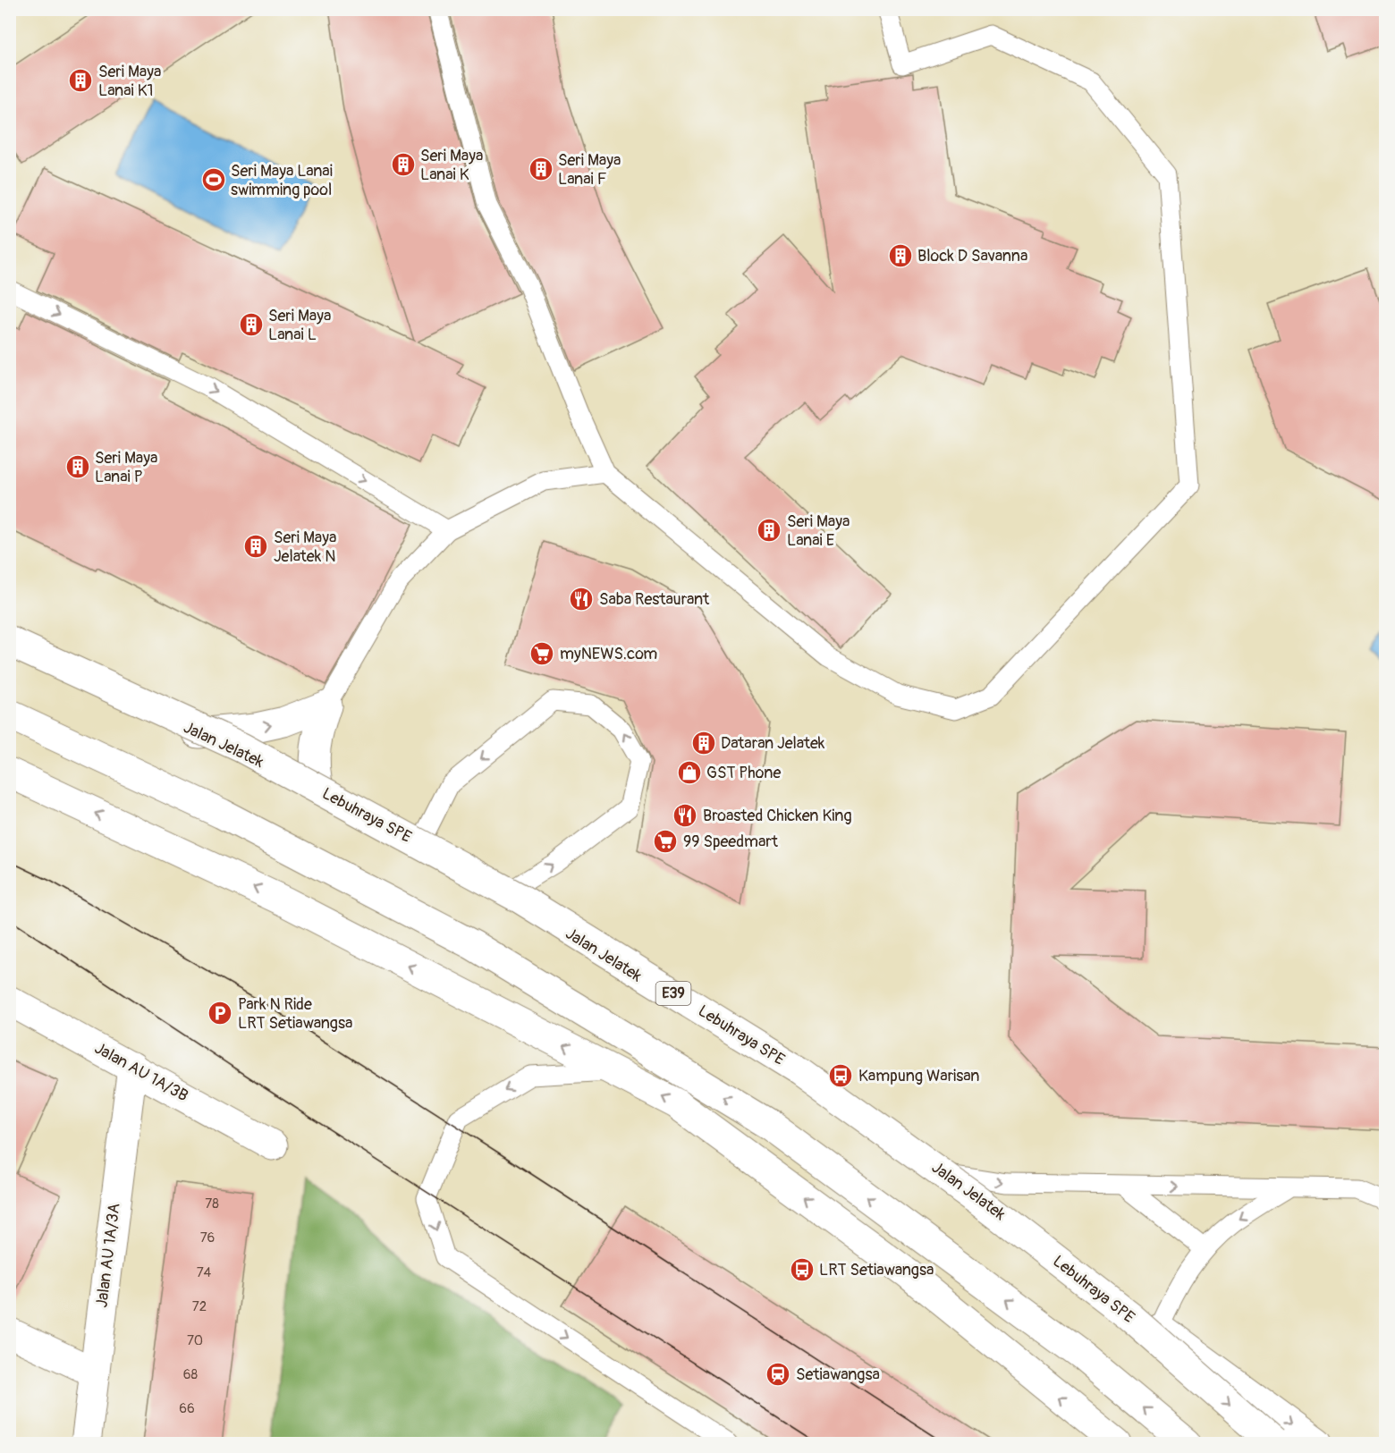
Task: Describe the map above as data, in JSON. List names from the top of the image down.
{
  "streets": {
    "main road": [
      "Jalan Jelatek",
      "Lebuhraya SPE",
      "E39",
      "Jalan AU 1A/3B",
      "Jalan AU 1A/3A"
    ]
  },
  "crossings": [
    ["Jalan Jelatek", "Lebuhraya SPE"],
    ["Jalan AU 1A/3B", "Jalan AU 1A/3A"]
  ],
  "places": {
    "building": [
      "Seri Maya Lanai K1",
      "Seri Maya Lanai K",
      "Seri Maya Lanai F",
      "Block D Savanna",
      "Seri Maya Lanai L",
      "Seri Maya Lanai P",
      "Seri Maya Lanai E",
      "Seri Maya Jelatek N",
      "Dataran Jelatek"
    ],
    "sports": ["Seri Maya Lanai swimming pool"],
    "restaurant": ["Saba Restaurant", "Broasted Chicken King"],
    "supermarket": ["myNEWS.com", "99 Speedmart"],
    "shop": ["GST Phone"],
    "parking": ["Park N Ride LRT Setiawangsa"],
    "bus stop": ["Kampung Warisan", "LRT Setiawangsa"],
    "station": ["Setiawangsa"]
  },
  "house_numbers": [
    "78",
    "76",
    "74",
    "72",
    "70",
    "68",
    "66"
  ]
}
